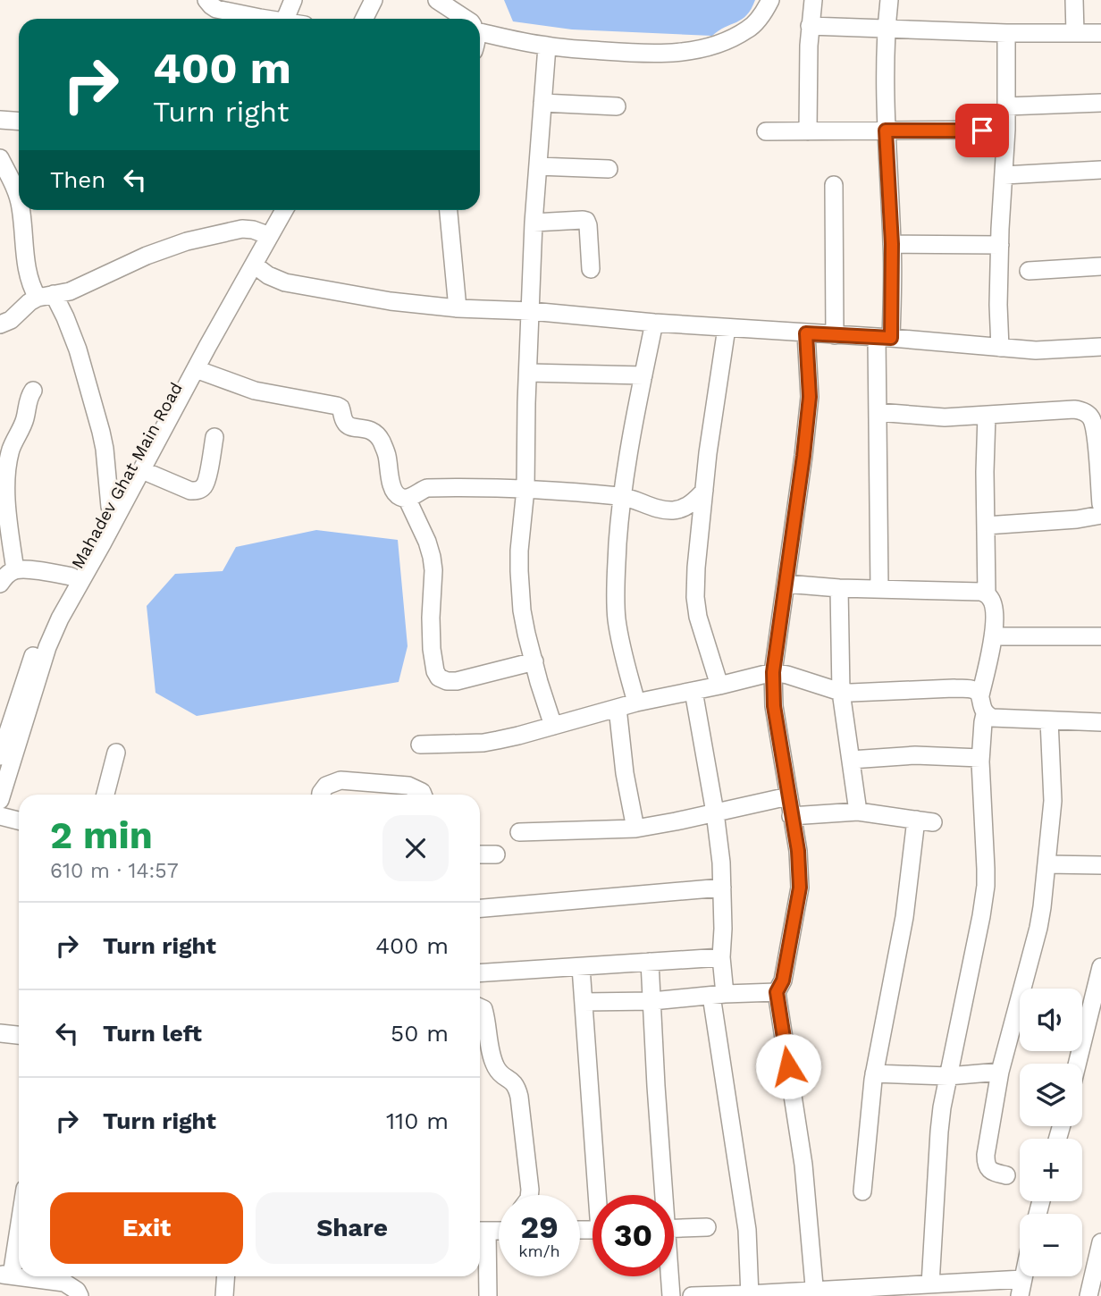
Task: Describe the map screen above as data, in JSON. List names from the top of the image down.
{
  "streets": {
    "street": ["Mahadev Ghat Main Road"]
  },
  "page": {
    "turn": ["400 m", "Turn right"],
    "then": "Then",
    "heading": ["2 min", "610 m · 14:57"],
    "list": [
      {
        "name": "Turn right",
        "value": "400 m"
      },
      {
        "name": "Turn left",
        "value": "50 m"
      },
      {
        "name": "Turn right",
        "value": "110 m"
      }
    ],
    "map_buttons": ["+", "−"],
    "buttons": ["Exit", "Share"],
    "speed": "29 km/h",
    "limit": "30"
  }
}
